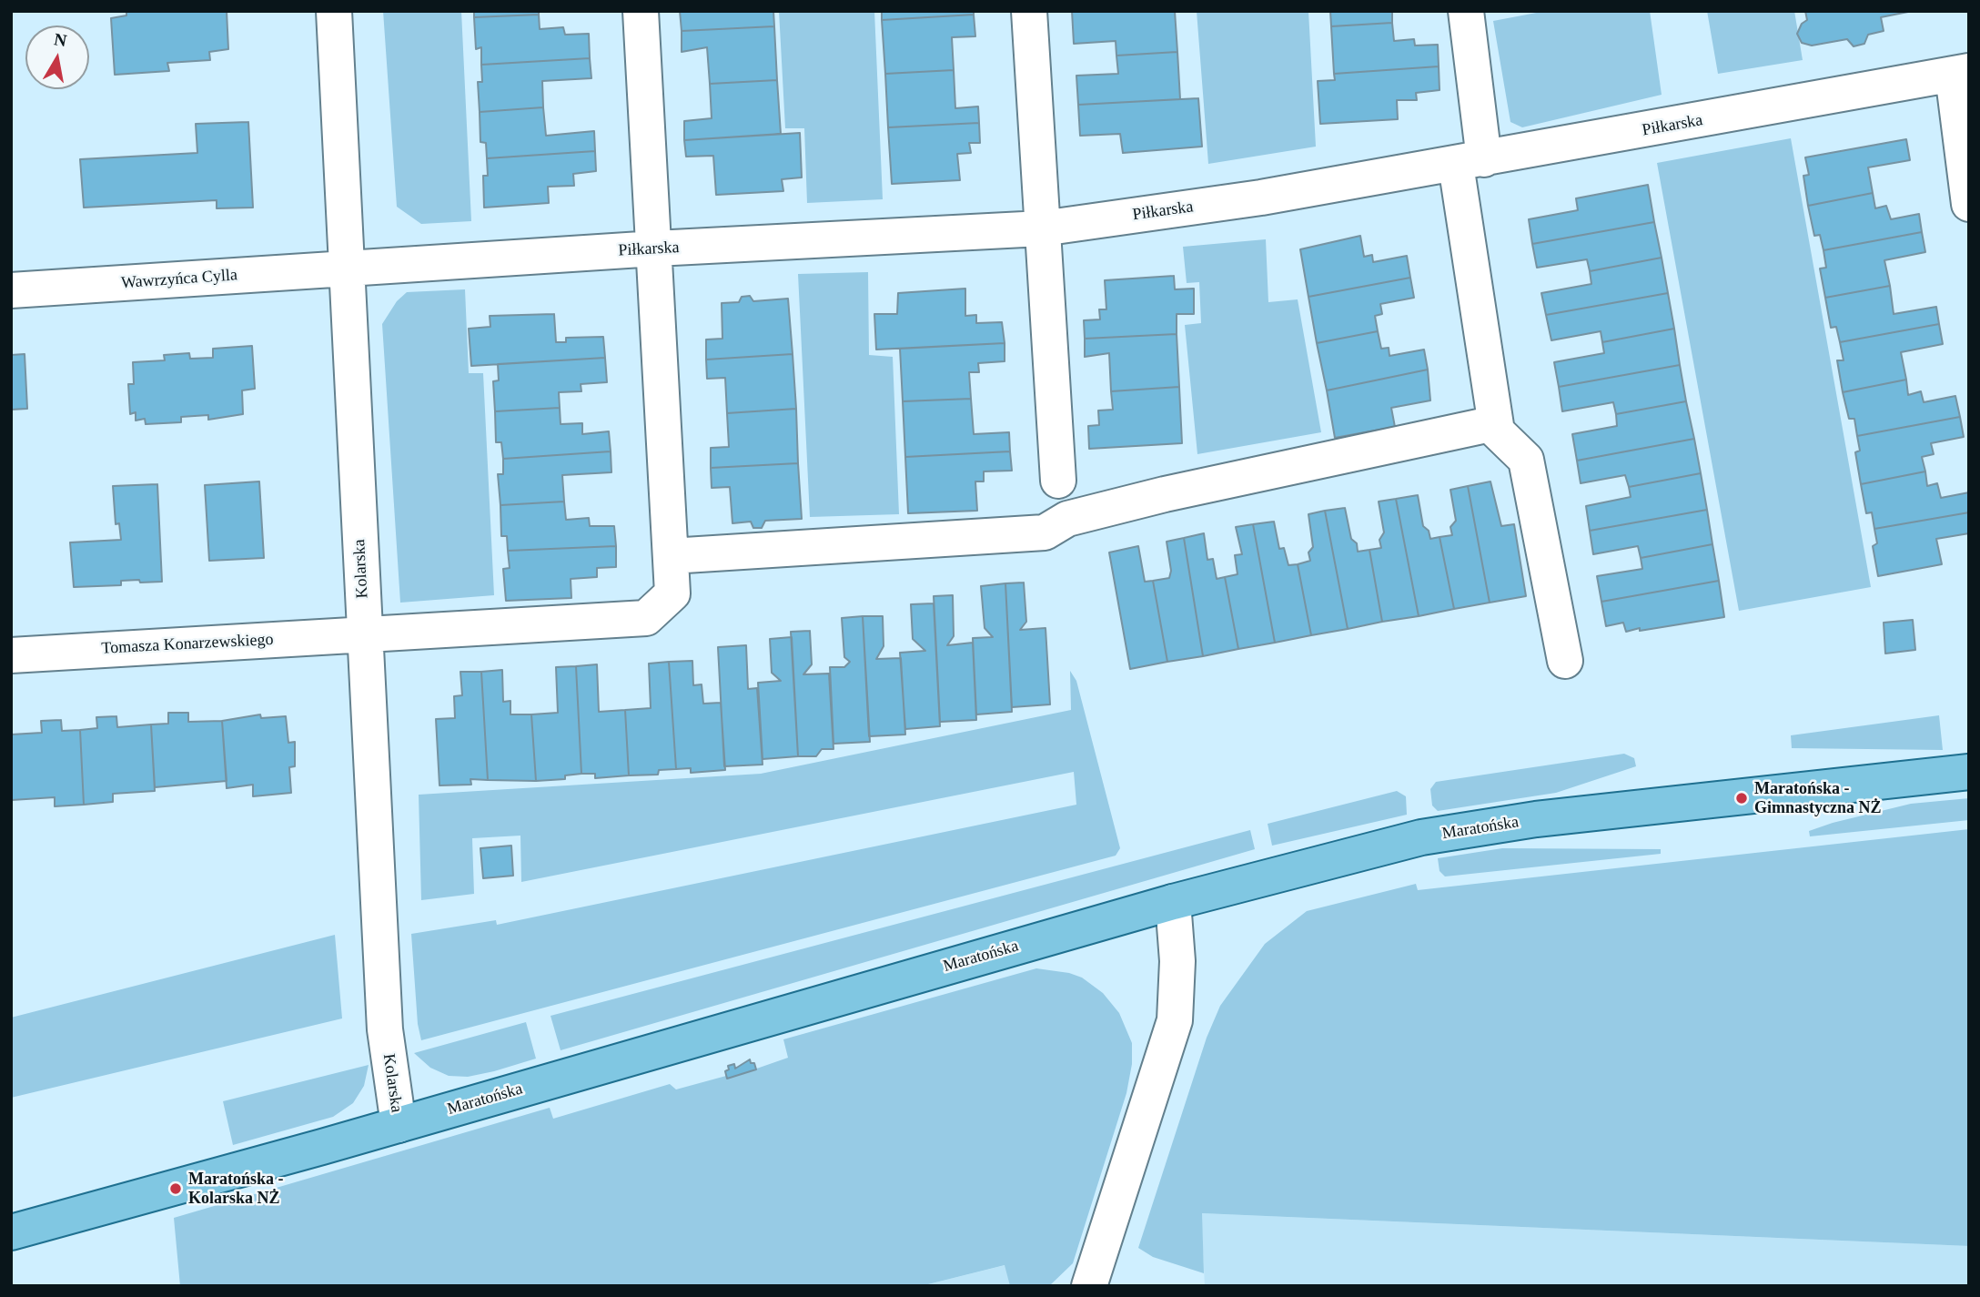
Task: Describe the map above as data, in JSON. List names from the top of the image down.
{
  "streets": {
    "main road": ["Maratońska"],
    "street": [
      "Piłkarska",
      "Wawrzyńca Cylla",
      "Kolarska",
      "Tomasza Konarzewskiego"
    ]
  },
  "crossings": [
    ["Piłkarska", "Wawrzyńca Cylla"],
    ["Piłkarska", "Kolarska"],
    ["Piłkarska", "Tomasza Konarzewskiego"],
    ["Wawrzyńca Cylla", "Kolarska"],
    ["Kolarska", "Tomasza Konarzewskiego"],
    ["Kolarska", "Maratońska"]
  ],
  "places": ["Maratońska - Gimnastyczna NŻ", "Maratońska - Kolarska NŻ"],
  "north": "top"
}
